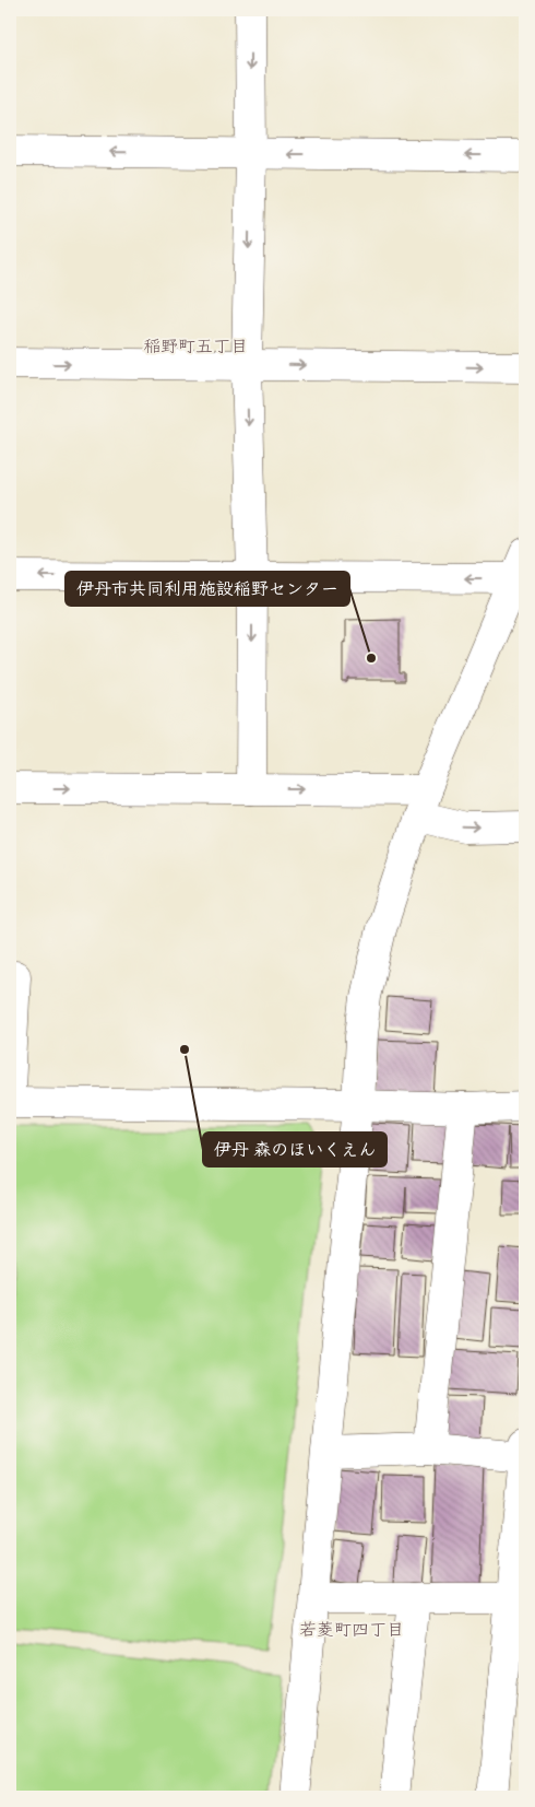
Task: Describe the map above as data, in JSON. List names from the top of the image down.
{
  "districts": ["稲野町五丁目", "若菱町四丁目"],
  "places": ["伊丹市共同利用施設稲野センター", "伊丹 森のほいくえん"]
}
